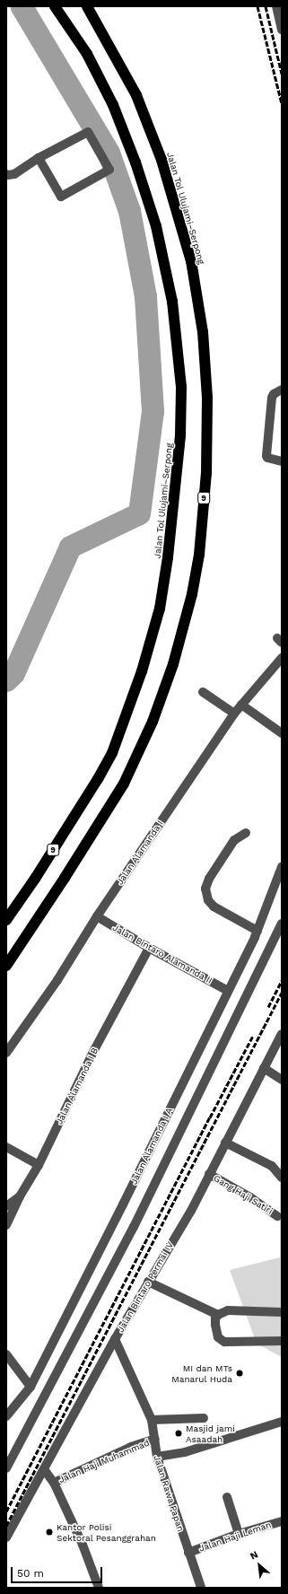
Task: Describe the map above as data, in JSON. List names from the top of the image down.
{
  "streets": {
    "highway": ["Jalan Tol Ulujami–Serpong", "9"],
    "street": [
      "Jalan Alamanda I",
      "Jalan Bintaro Alamanda II",
      "Jalan Alamanda I B",
      "Jalan Alamanda I A",
      "Gang Haji Satiri",
      "Jalan Bintaro Permai IV",
      "Jalan Haji Muhammad",
      "Jalan Rawa Papan",
      "Jalan Haji Leman"
    ]
  },
  "crossings": [
    ["Jalan Alamanda I", "Jalan Bintaro Alamanda II"],
    ["Jalan Bintaro Alamanda II", "Jalan Alamanda I B"],
    ["Jalan Bintaro Alamanda II", "Jalan Alamanda I A"],
    ["Gang Haji Satiri", "Jalan Bintaro Permai IV"],
    ["Jalan Bintaro Permai IV", "Jalan Rawa Papan"],
    ["Jalan Haji Muhammad", "Jalan Rawa Papan"],
    ["Jalan Rawa Papan", "Jalan Haji Leman"]
  ],
  "places": ["MI dan MTs Manarul Huda", "Masjid jami Asaadah", "Kantor Polisi Sektoral Pesanggrahan"],
  "scale_bar": "50 m",
  "north": "top left"
}
